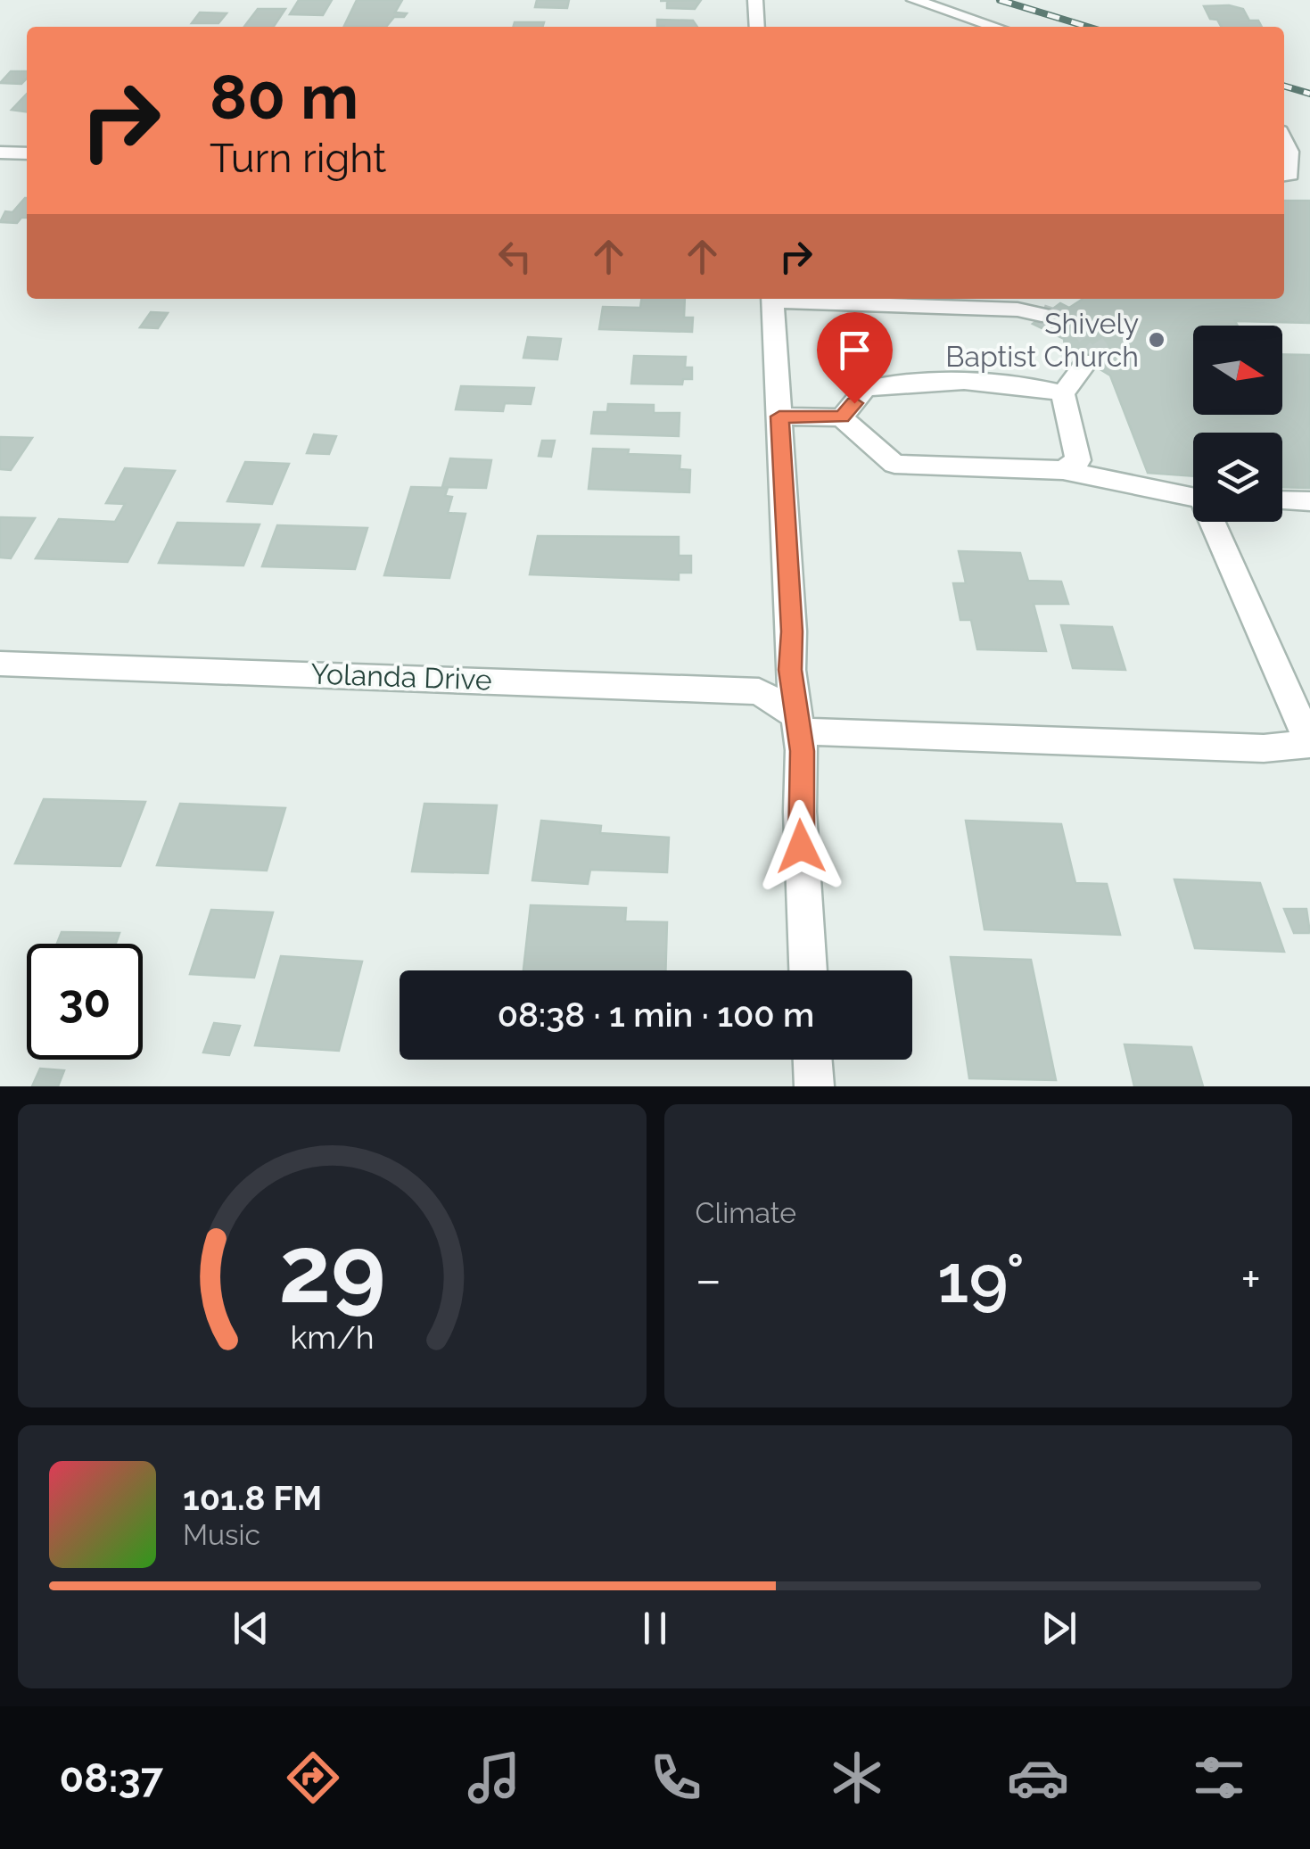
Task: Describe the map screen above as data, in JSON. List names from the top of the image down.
{
  "streets": {
    "street": ["Yolanda Drive"]
  },
  "places": ["Shively Baptist Church"],
  "north": "right",
  "page": {
    "turn": ["80 m", "Turn right"],
    "limit": "30",
    "trip": "08:38 · 1 min · 100 m",
    "tile": "Climate",
    "heat": ["−", "19°", "+"],
    "song": ["101.8 FM", "Music"],
    "tabs": "08:37",
    "gauge": ["29", "km/h"]
  }
}
